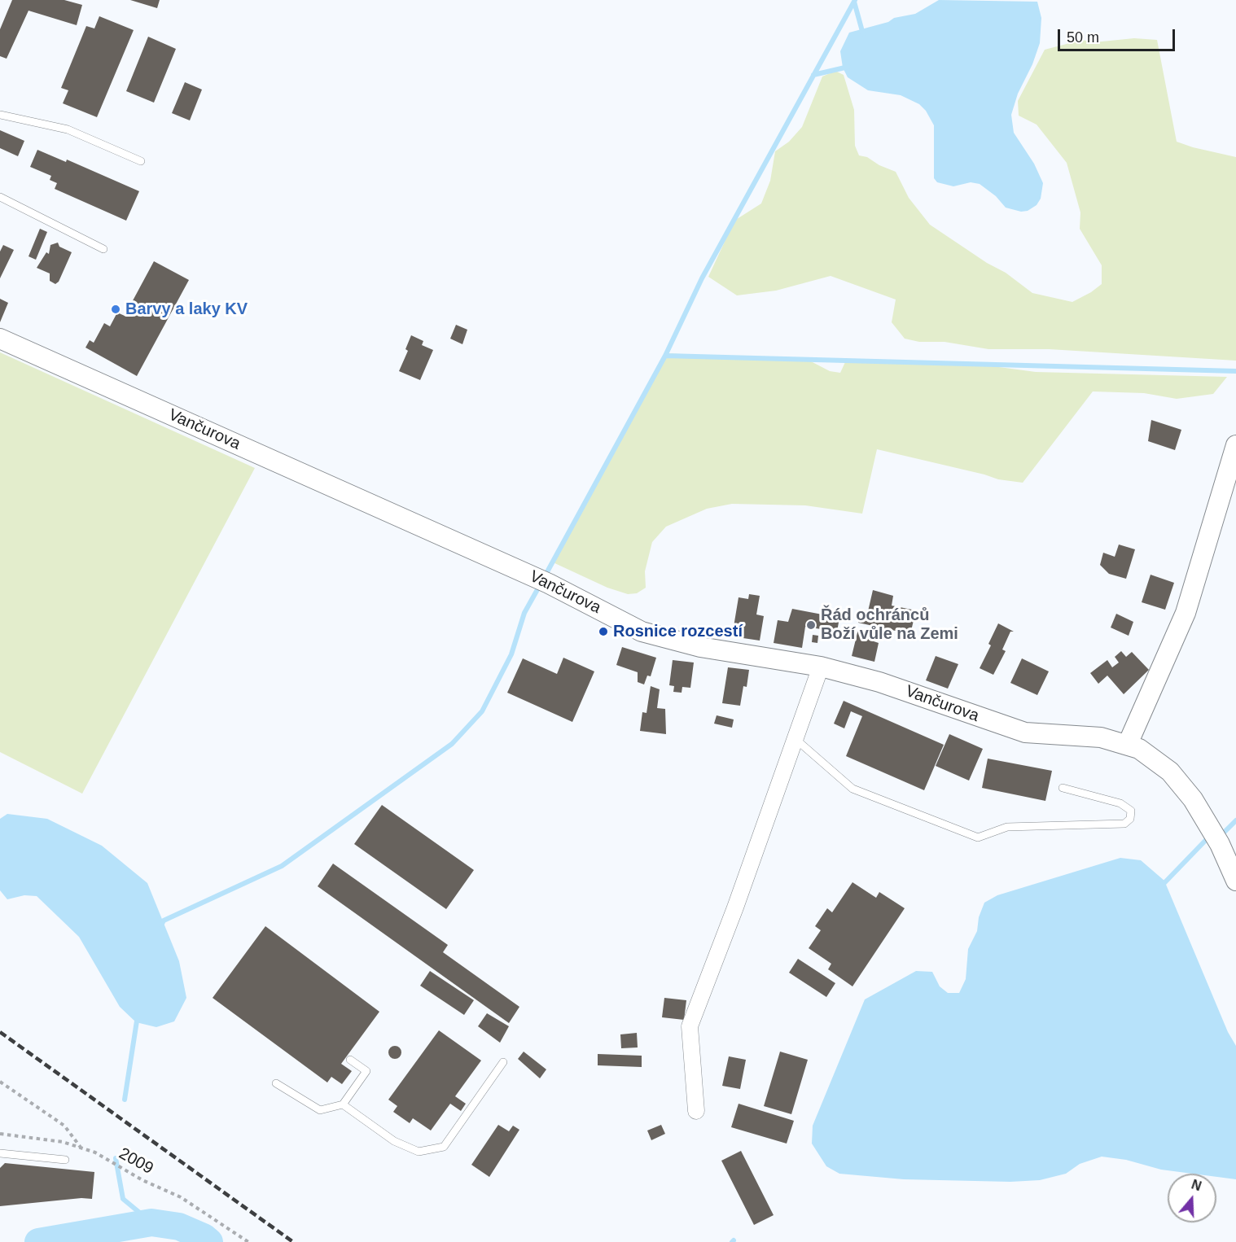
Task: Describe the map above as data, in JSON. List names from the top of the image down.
{
  "streets": {
    "street": ["Vančurova"],
    "path": ["2009"]
  },
  "places": ["Barvy a laky KV", "Řád ochránců Boží vůle na Zemi", "Rosnice rozcestí"],
  "scale_bar": "50 m",
  "north": "top"
}
